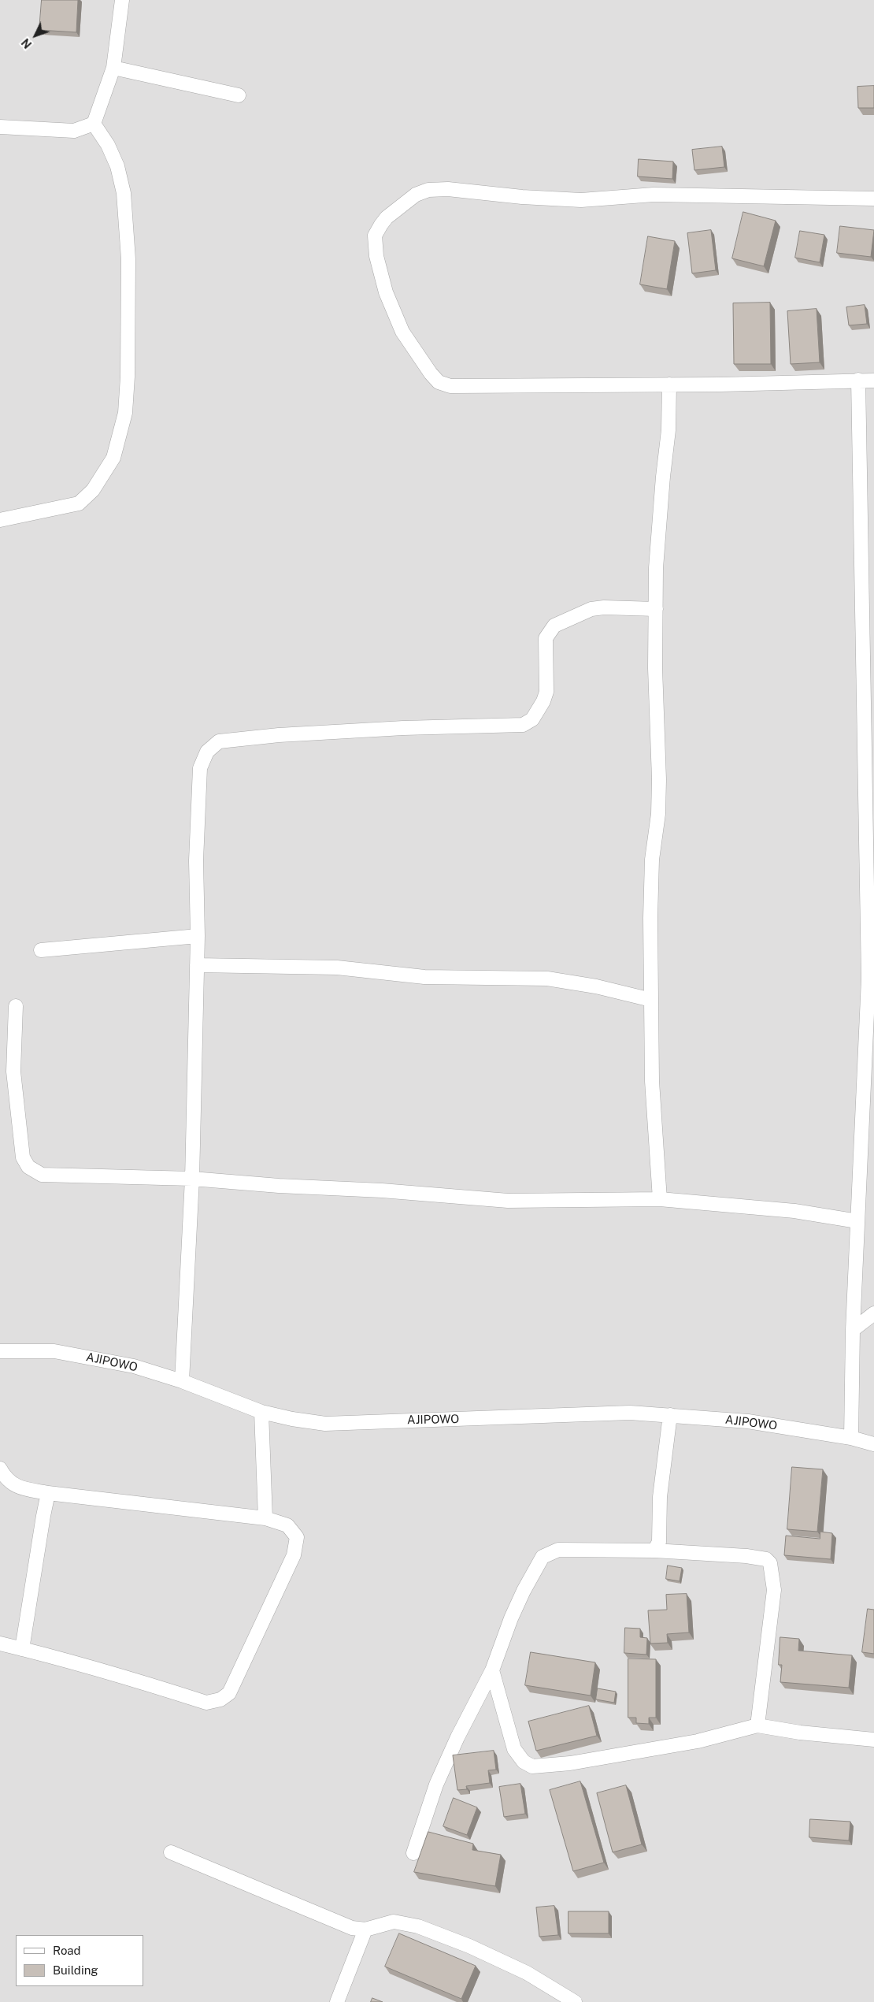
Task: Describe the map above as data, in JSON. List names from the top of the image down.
{
  "streets": {
    "street": ["AJIPOWO"]
  },
  "legend": ["Road", "Building"],
  "north": "bottom left"
}
